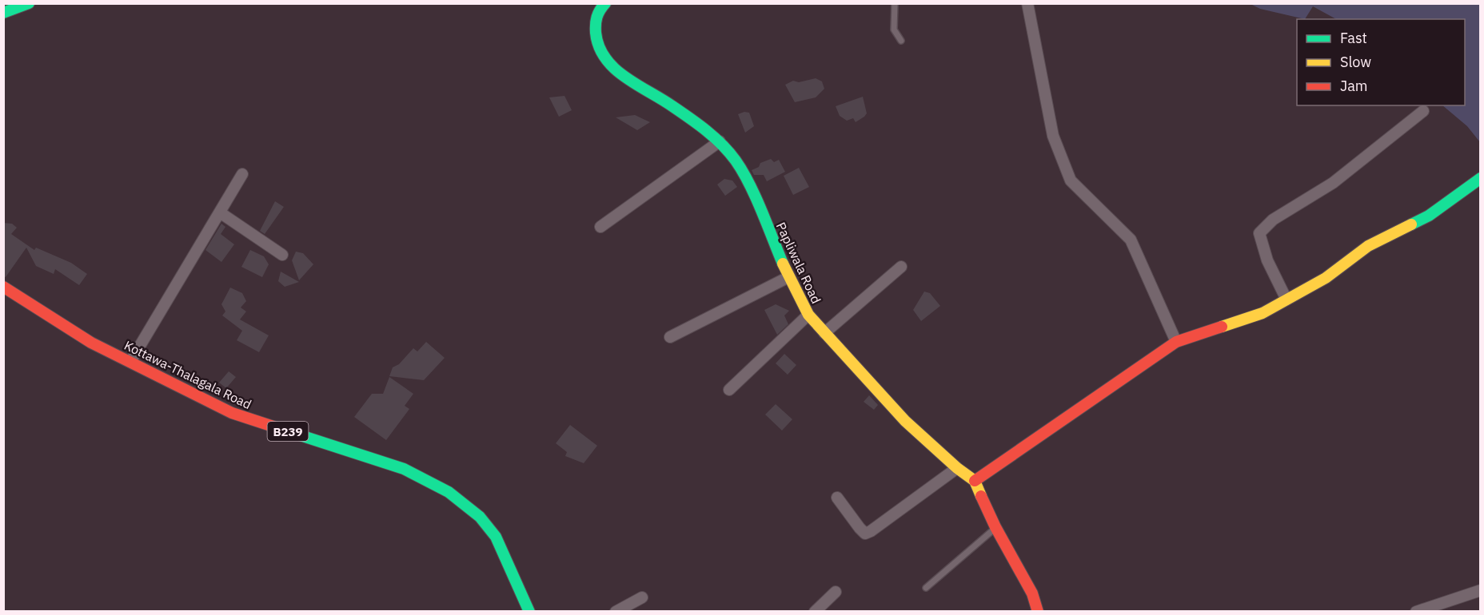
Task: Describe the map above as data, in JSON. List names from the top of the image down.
{
  "streets": {
    "street": ["Papliwala Road", "Kottawa-Thalagala Road", "B239"]
  },
  "legend": ["Fast", "Slow", "Jam"]
}
